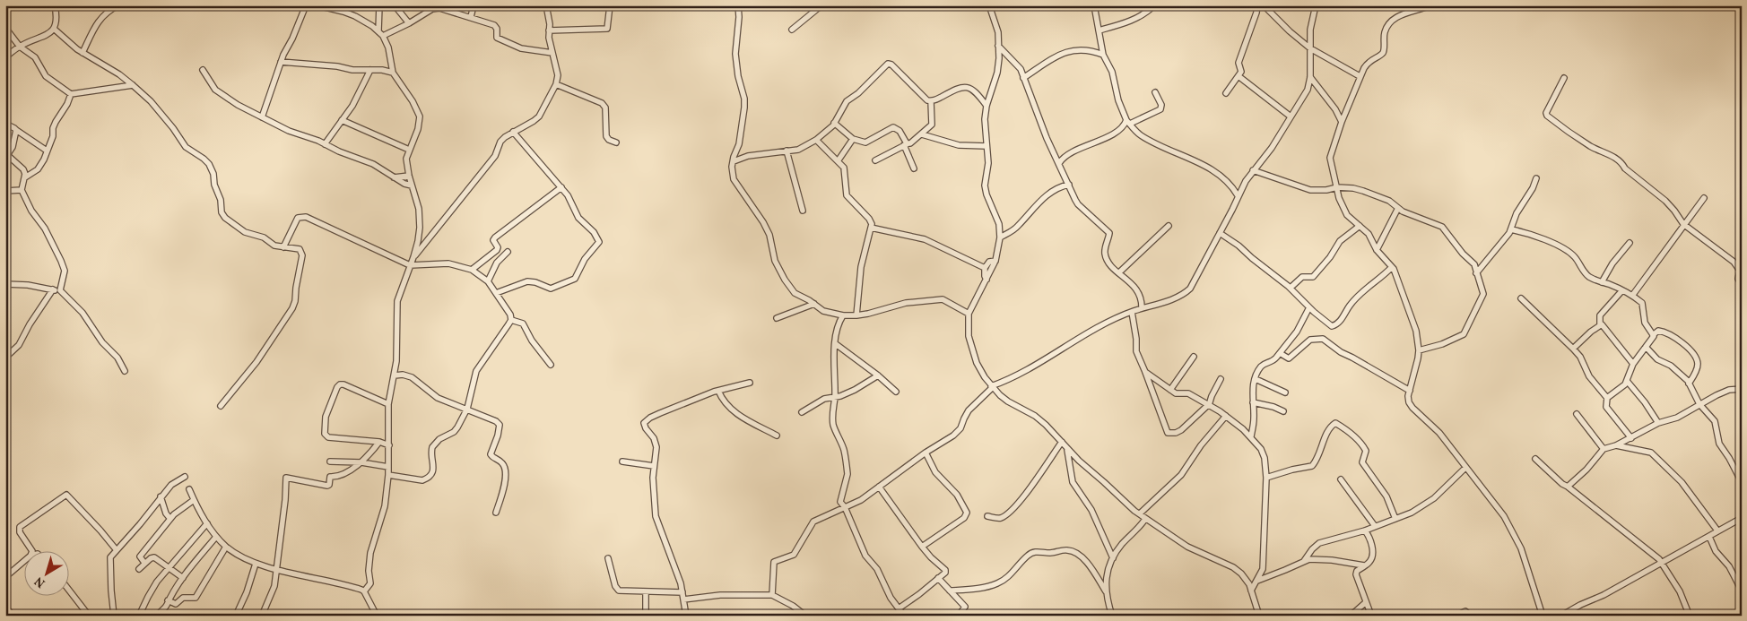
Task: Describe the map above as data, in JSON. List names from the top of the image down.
{
  "north": "bottom left"
}
